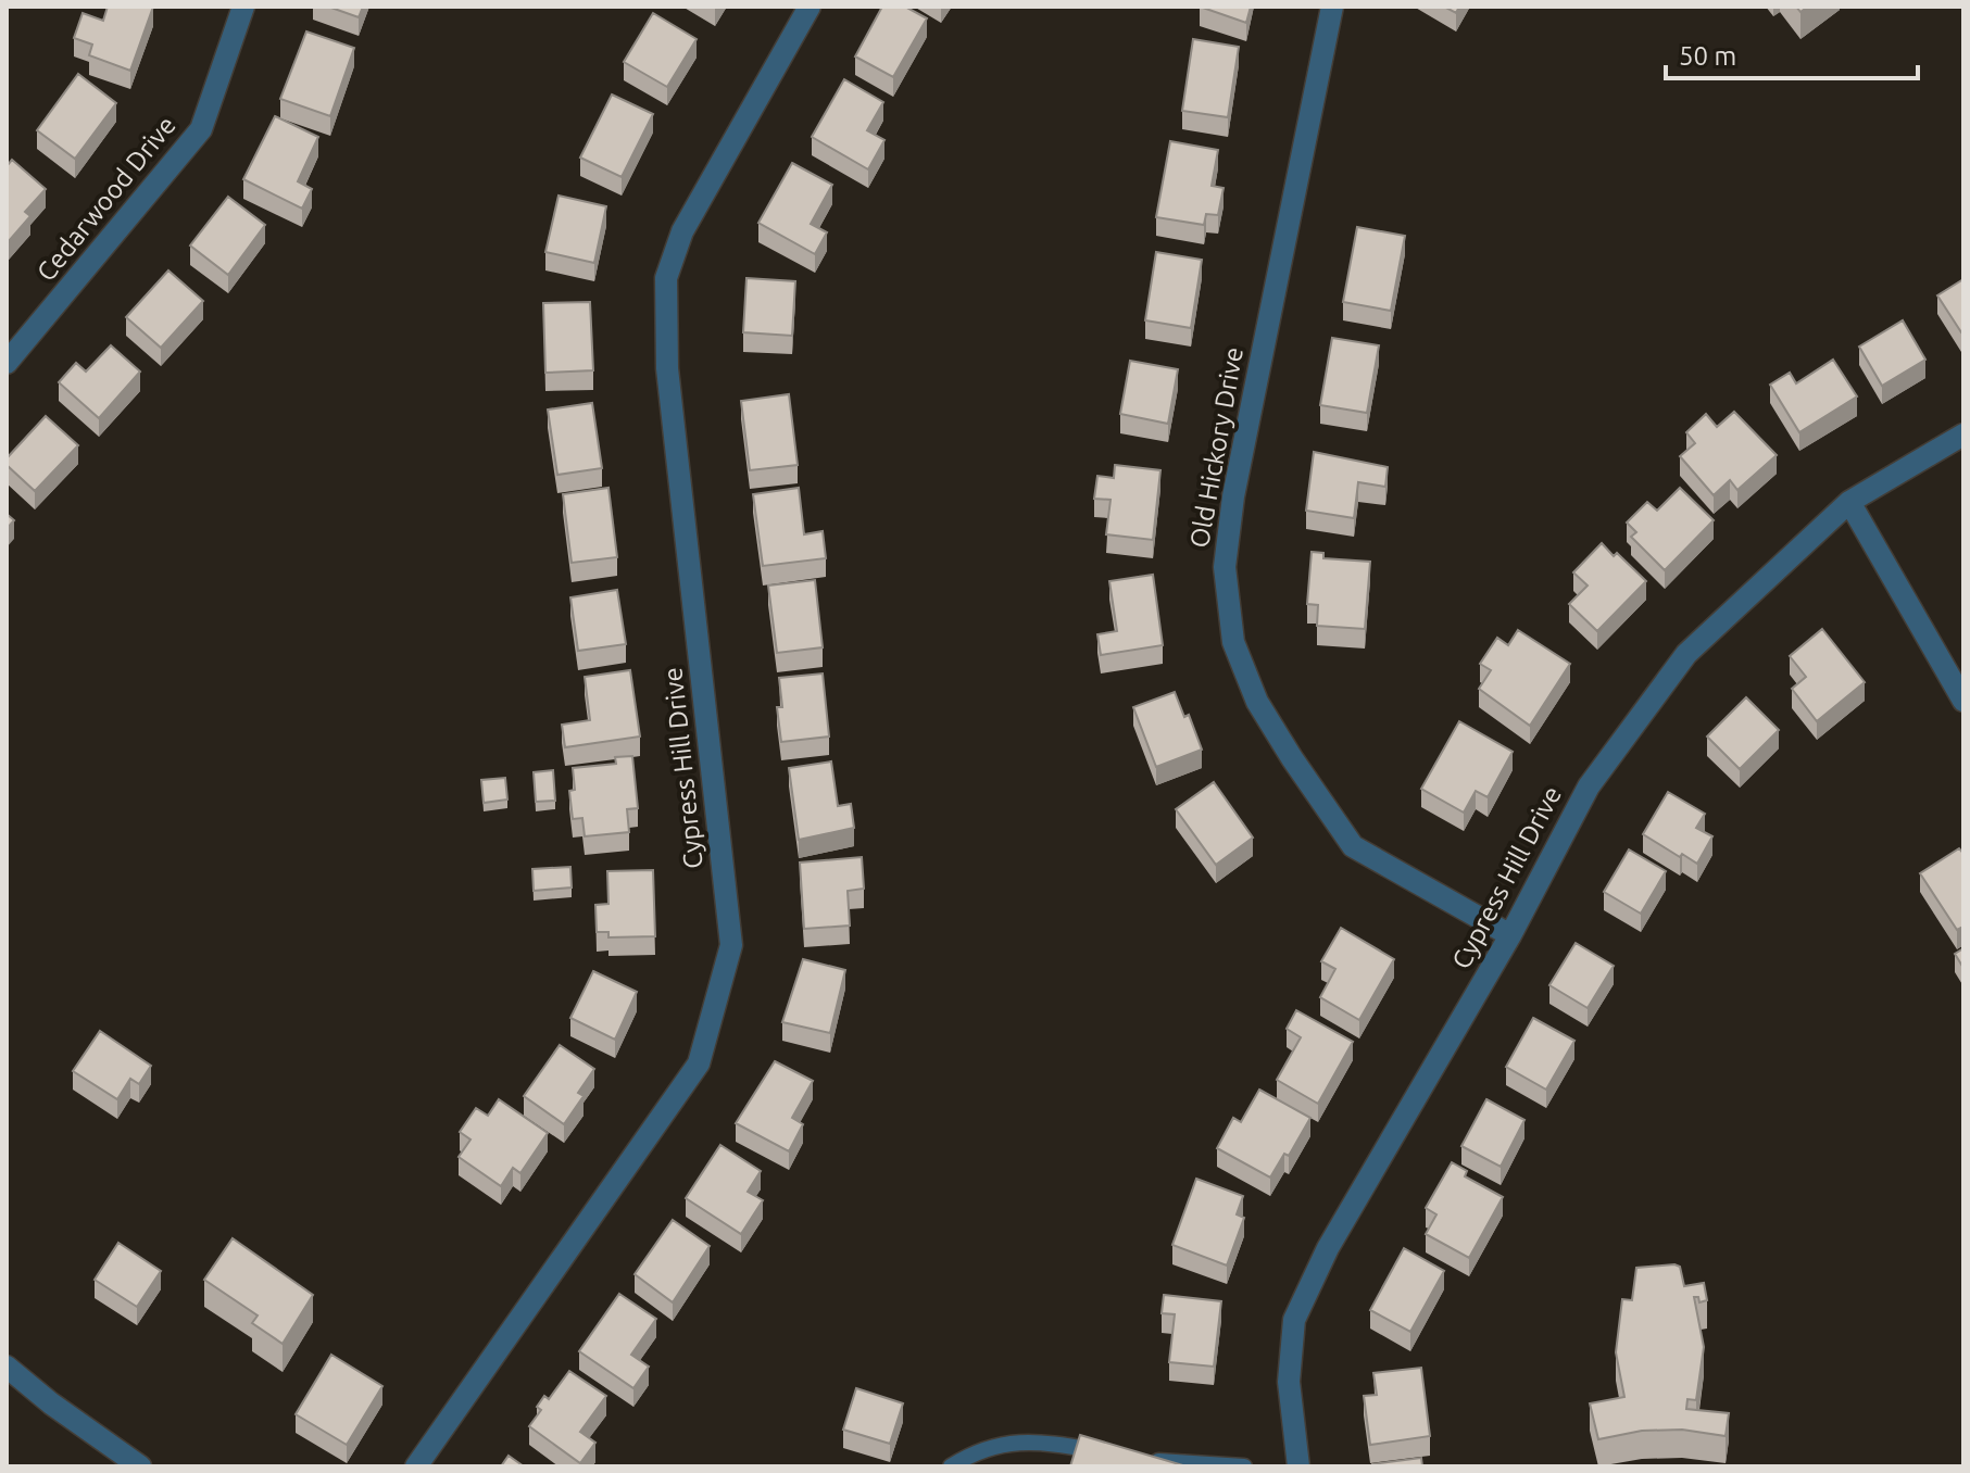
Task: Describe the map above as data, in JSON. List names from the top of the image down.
{
  "streets": {
    "street": ["Cedarwood Drive", "Old Hickory Drive", "Cypress Hill Drive"]
  },
  "crossings": [
    ["Old Hickory Drive", "Cypress Hill Drive"]
  ],
  "scale_bar": "50 m"
}
